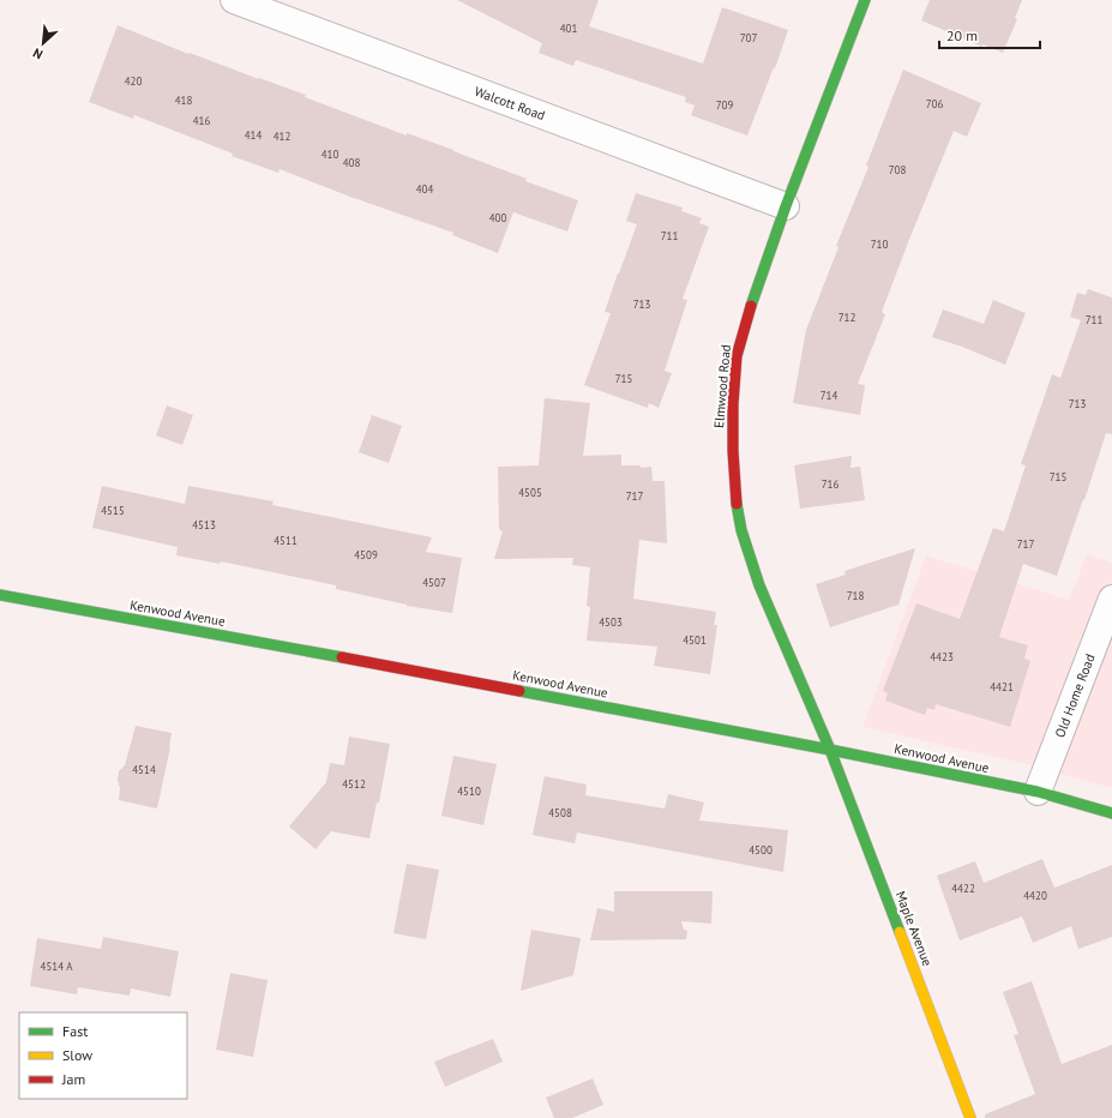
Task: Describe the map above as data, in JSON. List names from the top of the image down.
{
  "streets": {
    "street": [
      "Walcott Road",
      "Elmwood Road",
      "Kenwood Avenue",
      "Old Home Road",
      "Maple Avenue"
    ]
  },
  "crossings": [
    ["Walcott Road", "Elmwood Road"],
    ["Elmwood Road", "Kenwood Avenue"],
    ["Elmwood Road", "Maple Avenue"],
    ["Kenwood Avenue", "Old Home Road"],
    ["Kenwood Avenue", "Maple Avenue"]
  ],
  "house_numbers": [
    "401",
    "707",
    "420",
    "418",
    "706",
    "709",
    "416",
    "414",
    "412",
    "410",
    "408",
    "708",
    "404",
    "400",
    "711",
    "710",
    "713",
    "712",
    "711",
    "715",
    "714",
    "713",
    "715",
    "716",
    "4505",
    "717",
    "4515",
    "4513",
    "4511",
    "717",
    "4509",
    "4507",
    "718",
    "4503",
    "4501",
    "4423",
    "4421",
    "4514",
    "4512",
    "4510",
    "4508",
    "4500",
    "4422",
    "4420",
    "4514 A"
  ],
  "legend": ["Fast", "Slow", "Jam"],
  "scale_bar": "20 m",
  "north": "bottom left"
}
